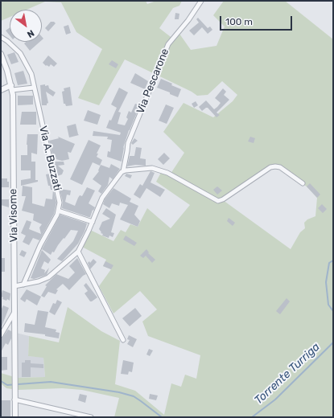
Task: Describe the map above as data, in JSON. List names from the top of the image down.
{
  "streets": {
    "street": ["Via Pescarone", "Via A. Buzzati", "Via Visome"]
  },
  "water": ["Torrente Turriga"],
  "scale_bar": "100 m",
  "north": "bottom right"
}
